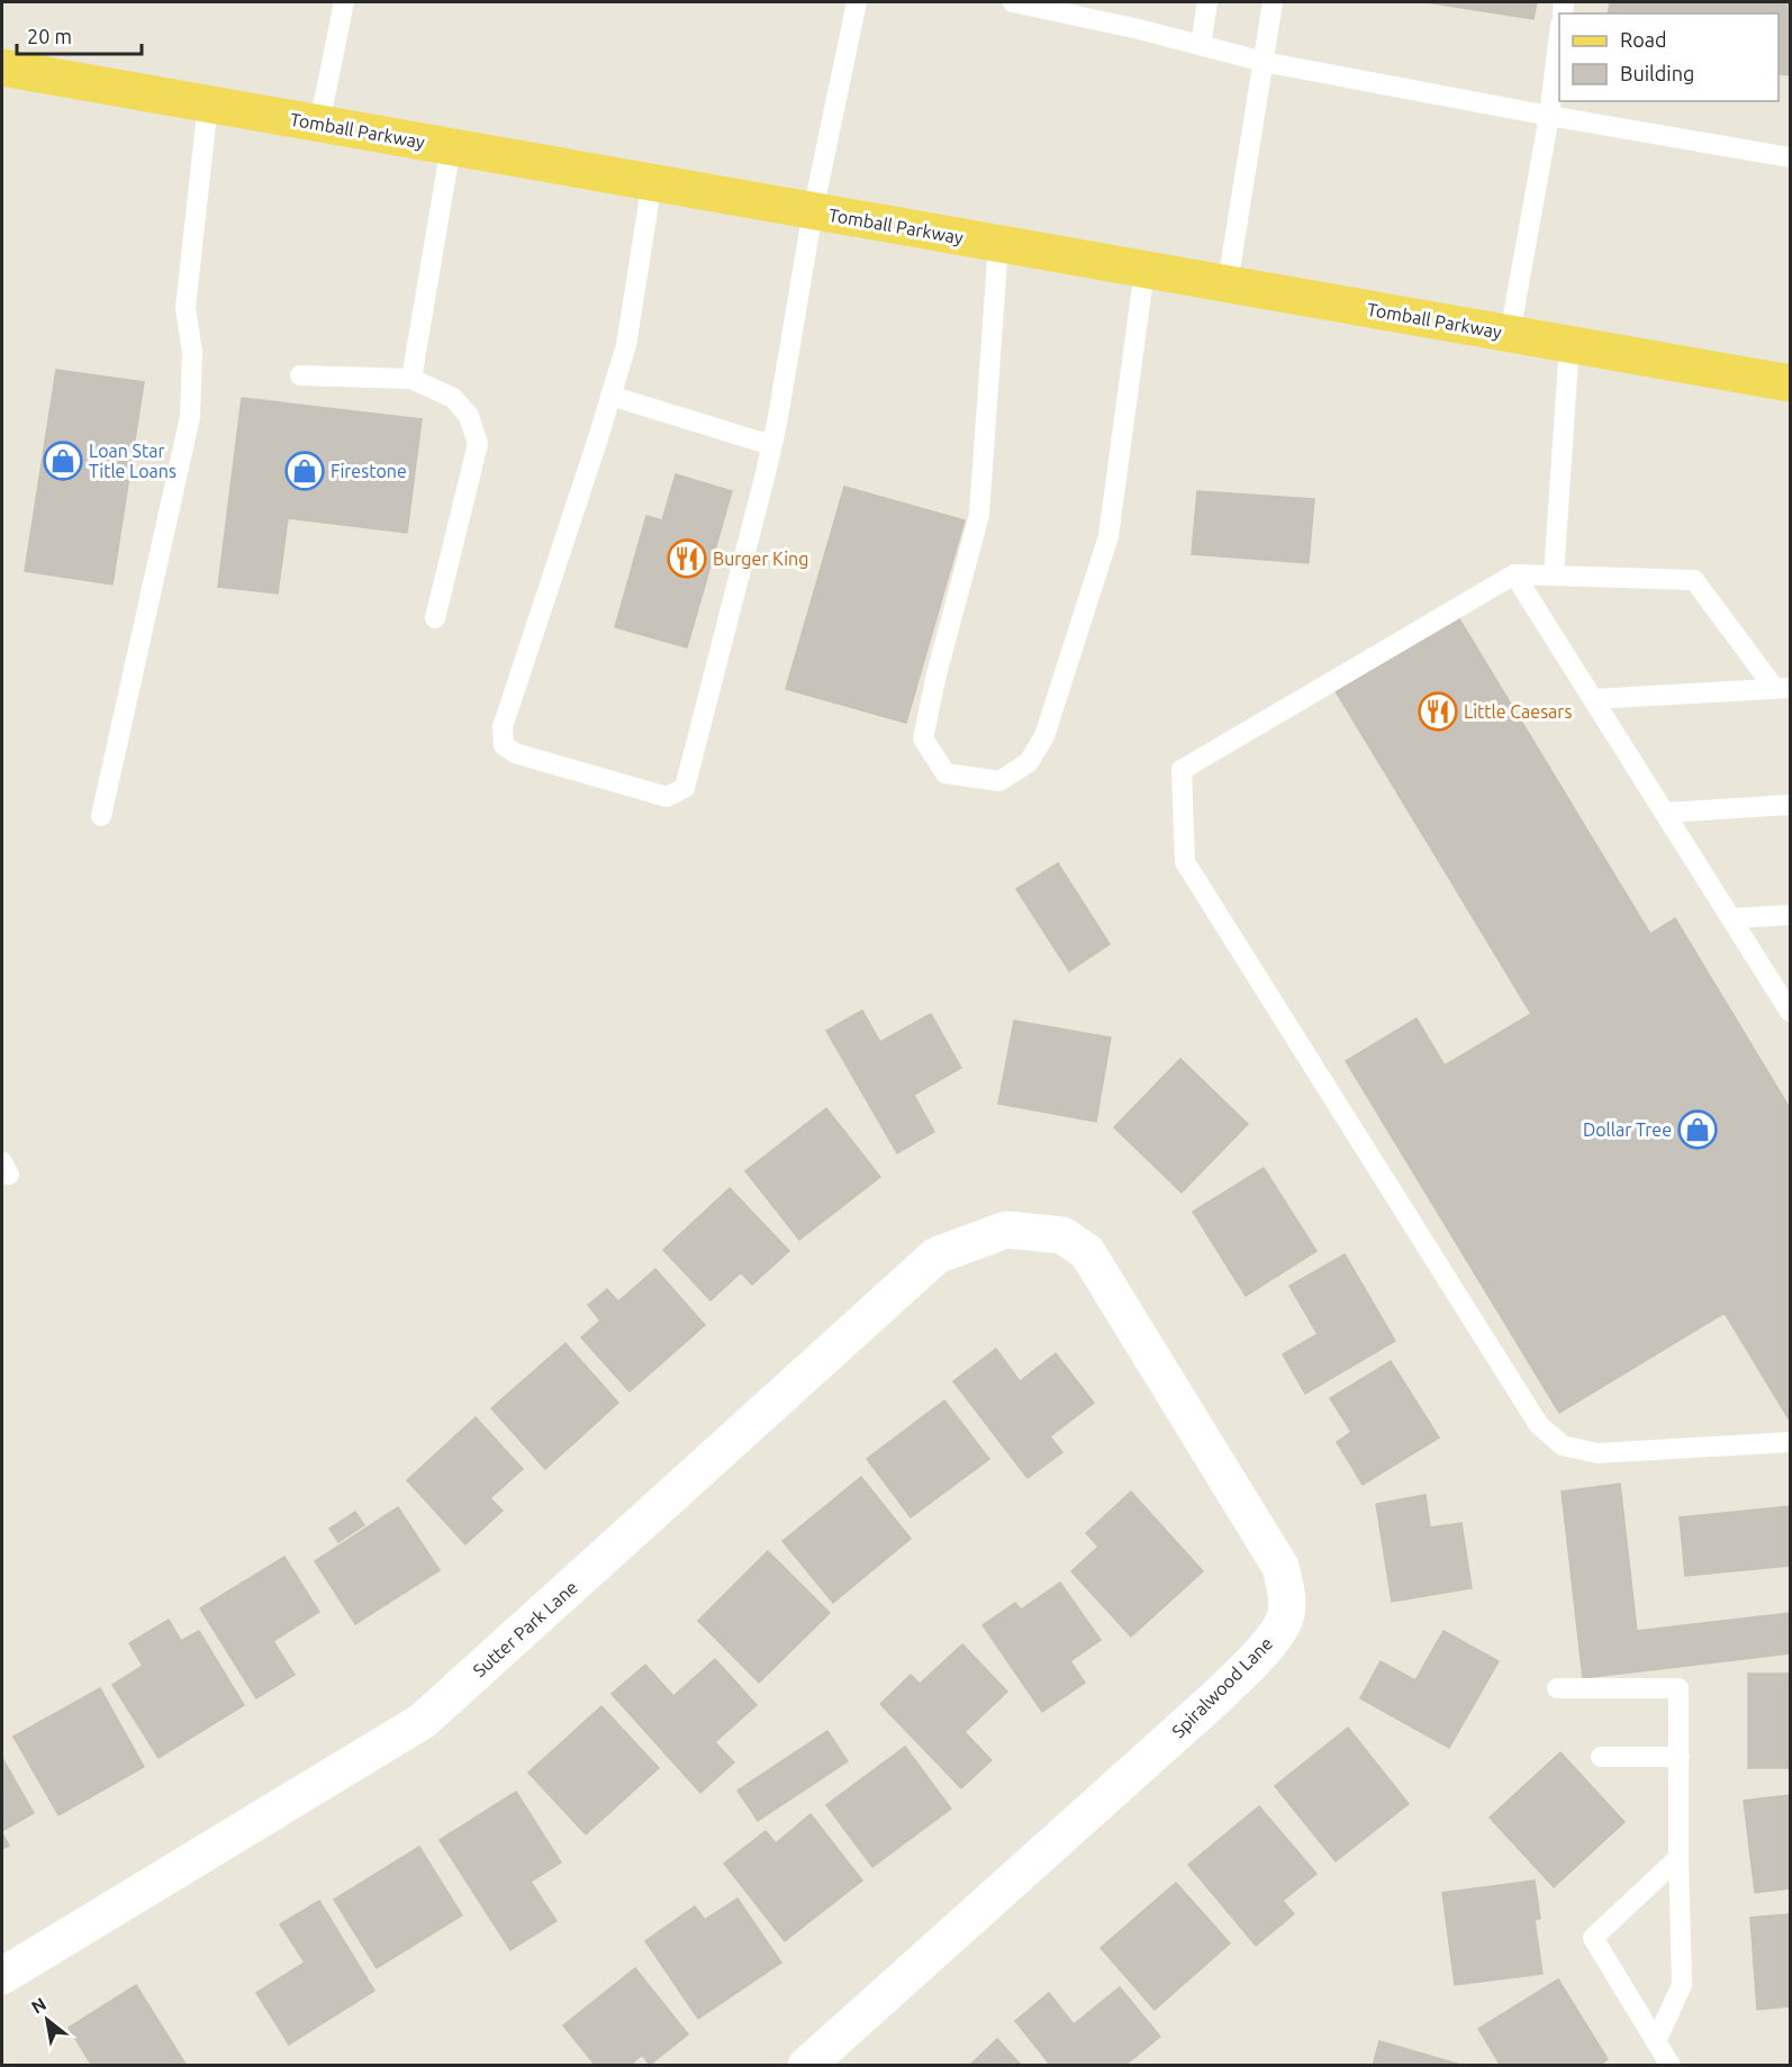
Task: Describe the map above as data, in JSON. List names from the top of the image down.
{
  "streets": {
    "main road": ["Tomball Parkway"],
    "street": ["Sutter Park Lane", "Spiralwood Lane"]
  },
  "crossings": [
    ["Sutter Park Lane", "Spiralwood Lane"]
  ],
  "places": {
    "shop": ["Loan Star Title Loans", "Firestone", "Dollar Tree"],
    "restaurant": ["Burger King", "Little Caesars"]
  },
  "legend": ["Road", "Building"],
  "scale_bar": "20 m",
  "north": "top left"
}
